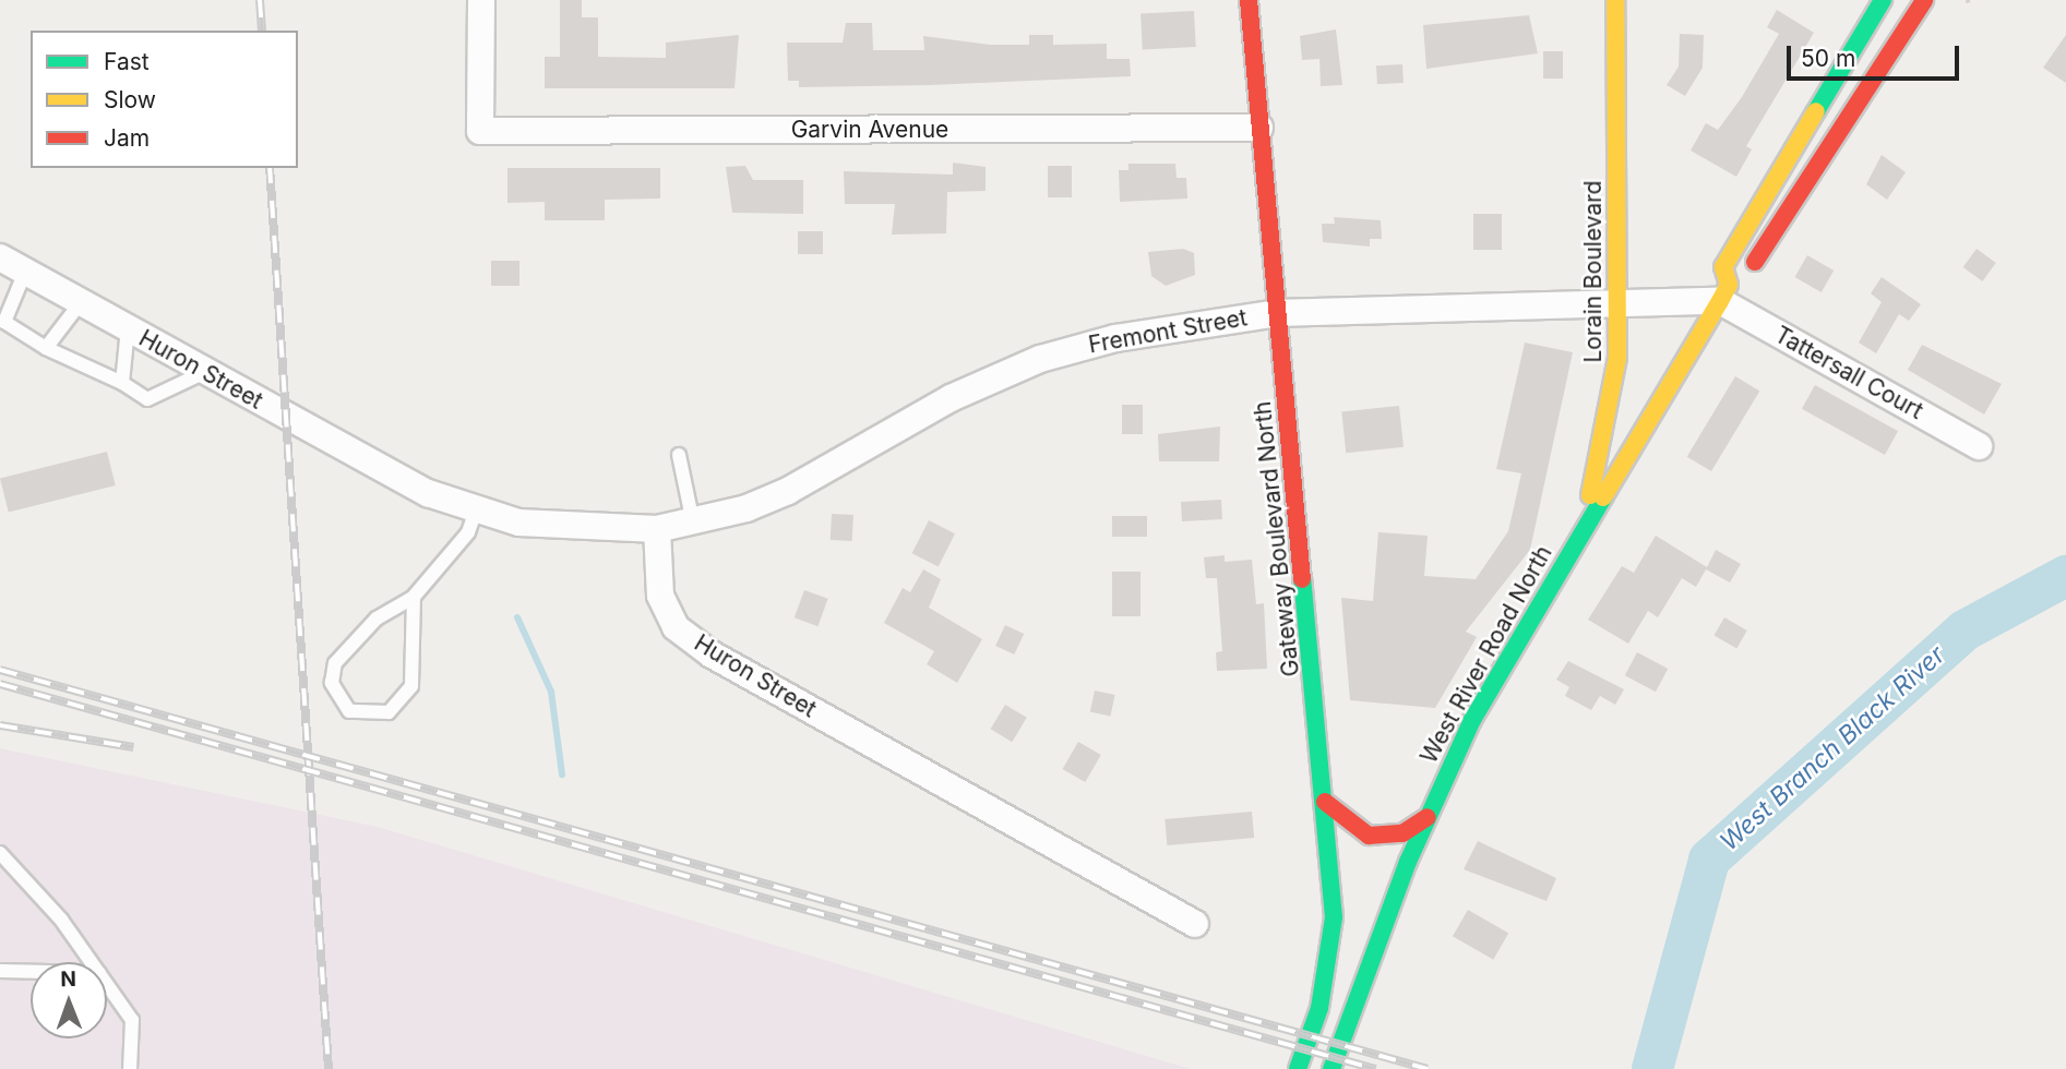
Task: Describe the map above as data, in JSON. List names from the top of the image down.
{
  "streets": {
    "main road": ["Lorain Boulevard", "Gateway Boulevard North", "West River Road North"],
    "street": [
      "Garvin Avenue",
      "Fremont Street",
      "Huron Street",
      "Tattersall Court"
    ]
  },
  "crossings": [
    ["Garvin Avenue", "Gateway Boulevard North"],
    ["Lorain Boulevard", "Fremont Street"],
    ["Lorain Boulevard", "West River Road North"],
    ["Fremont Street", "Huron Street"],
    ["Fremont Street", "Tattersall Court"],
    ["Fremont Street", "Gateway Boulevard North"],
    ["Fremont Street", "West River Road North"],
    ["Tattersall Court", "West River Road North"]
  ],
  "water": ["West Branch Black River"],
  "legend": ["Fast", "Slow", "Jam"],
  "scale_bar": "50 m",
  "north": "top"
}
